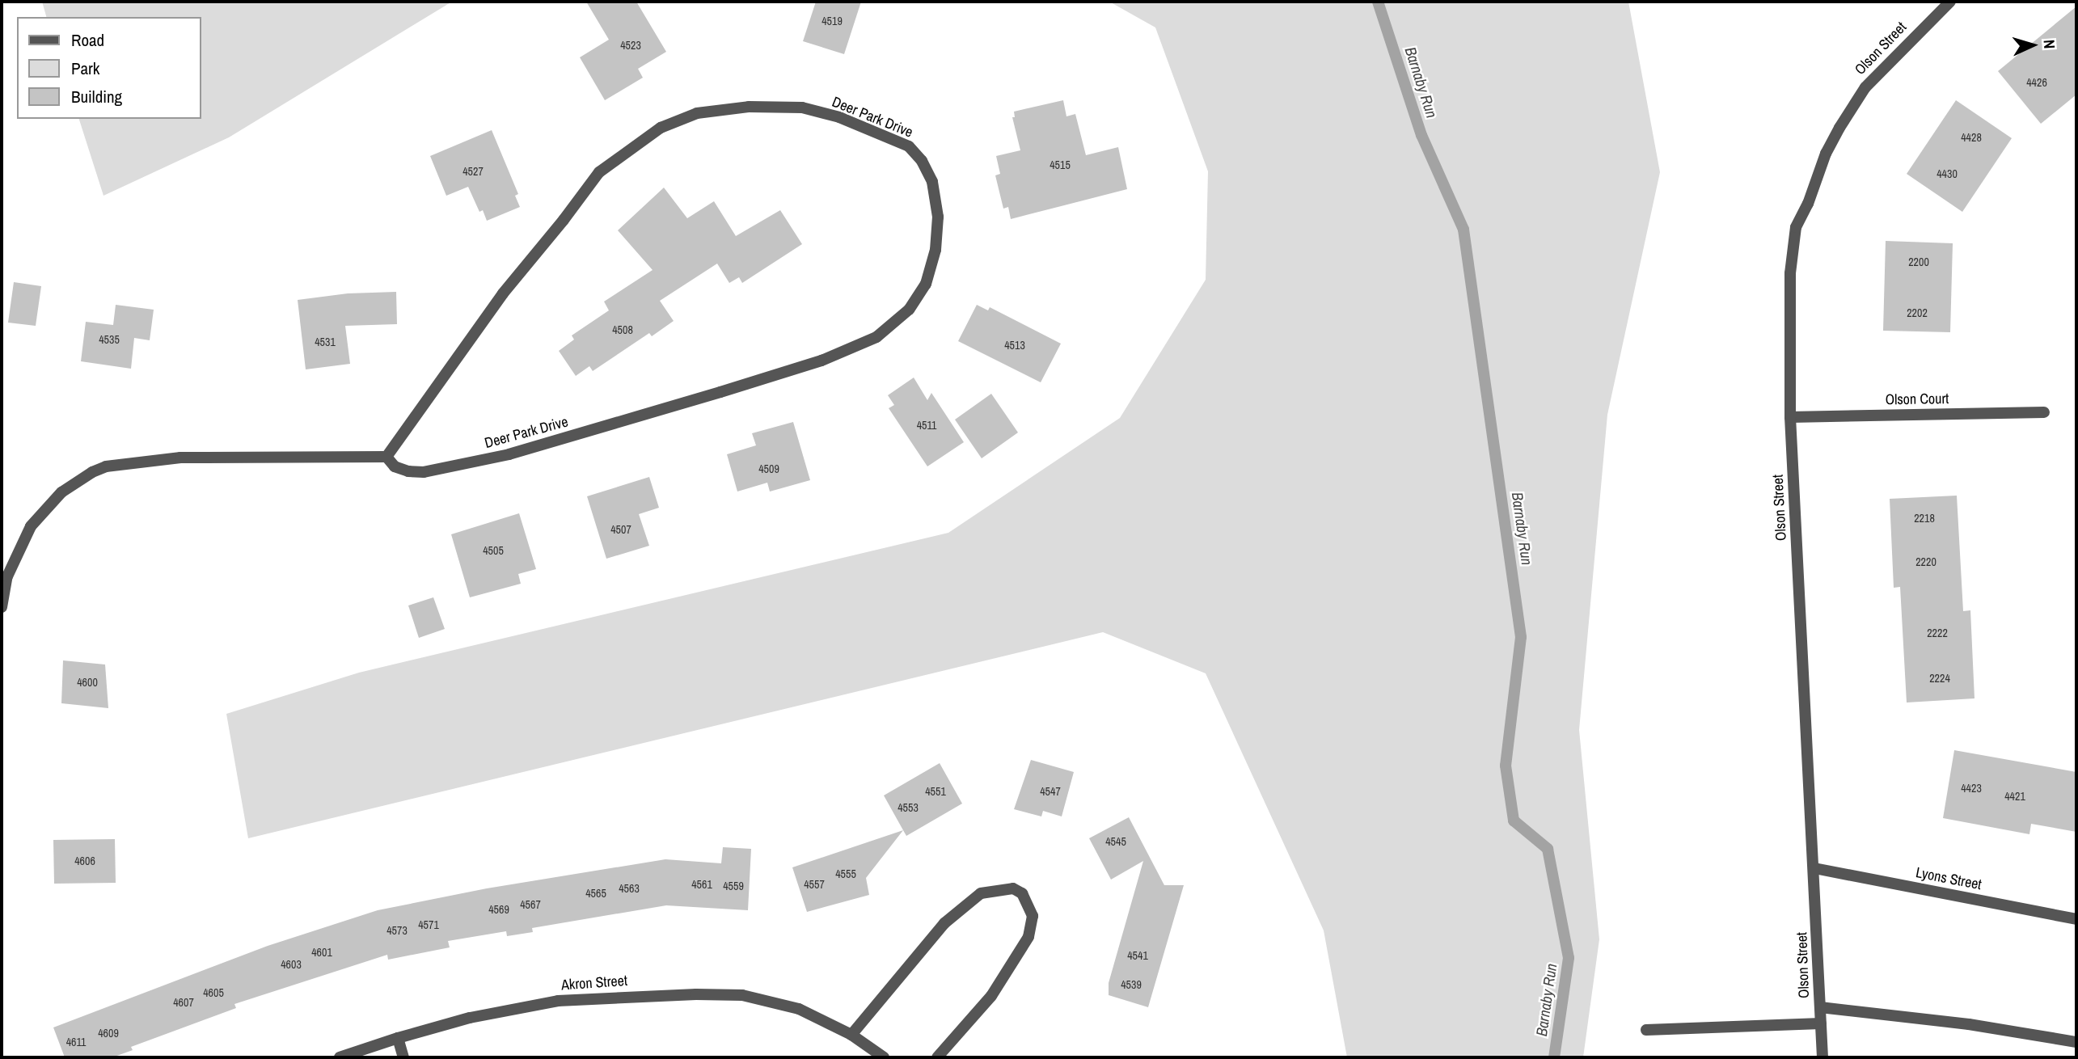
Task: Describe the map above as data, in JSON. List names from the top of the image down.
{
  "streets": {
    "street": [
      "Olson Street",
      "Deer Park Drive",
      "Olson Court",
      "Lyons Street",
      "Akron Street"
    ]
  },
  "crossings": [
    ["Olson Street", "Olson Court"],
    ["Olson Street", "Lyons Street"]
  ],
  "water": ["Barnaby Run"],
  "house_numbers": [
    "4519",
    "4523",
    "4426",
    "4428",
    "4515",
    "4527",
    "4430",
    "2200",
    "2202",
    "4508",
    "4535",
    "4531",
    "4513",
    "4511",
    "4509",
    "2218",
    "4507",
    "4505",
    "2220",
    "2222",
    "2224",
    "4600",
    "4423",
    "4551",
    "4547",
    "4421",
    "4553",
    "4545",
    "4606",
    "4555",
    "4561",
    "4557",
    "4559",
    "4563",
    "4565",
    "4567",
    "4569",
    "4571",
    "4573",
    "4601",
    "4541",
    "4603",
    "4539",
    "4605",
    "4607",
    "4609",
    "4611"
  ],
  "legend": ["Road", "Park", "Building"],
  "north": "right"
}
